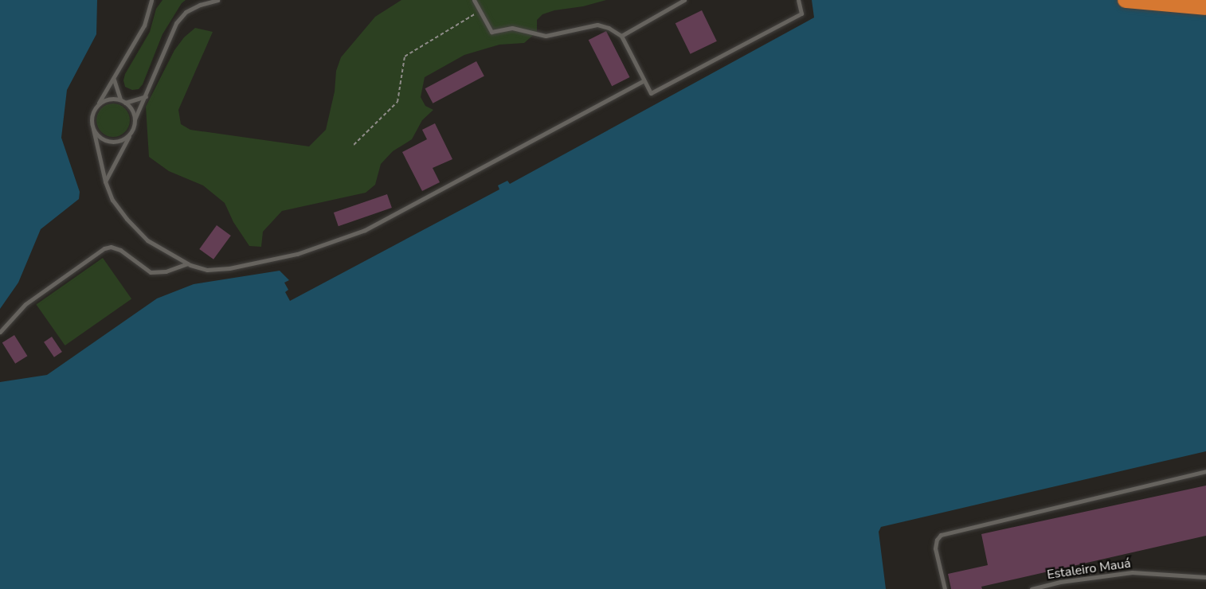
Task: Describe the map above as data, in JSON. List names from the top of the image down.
{
  "streets": {
    "lane": ["Estaleiro Mauá"]
  }
}
